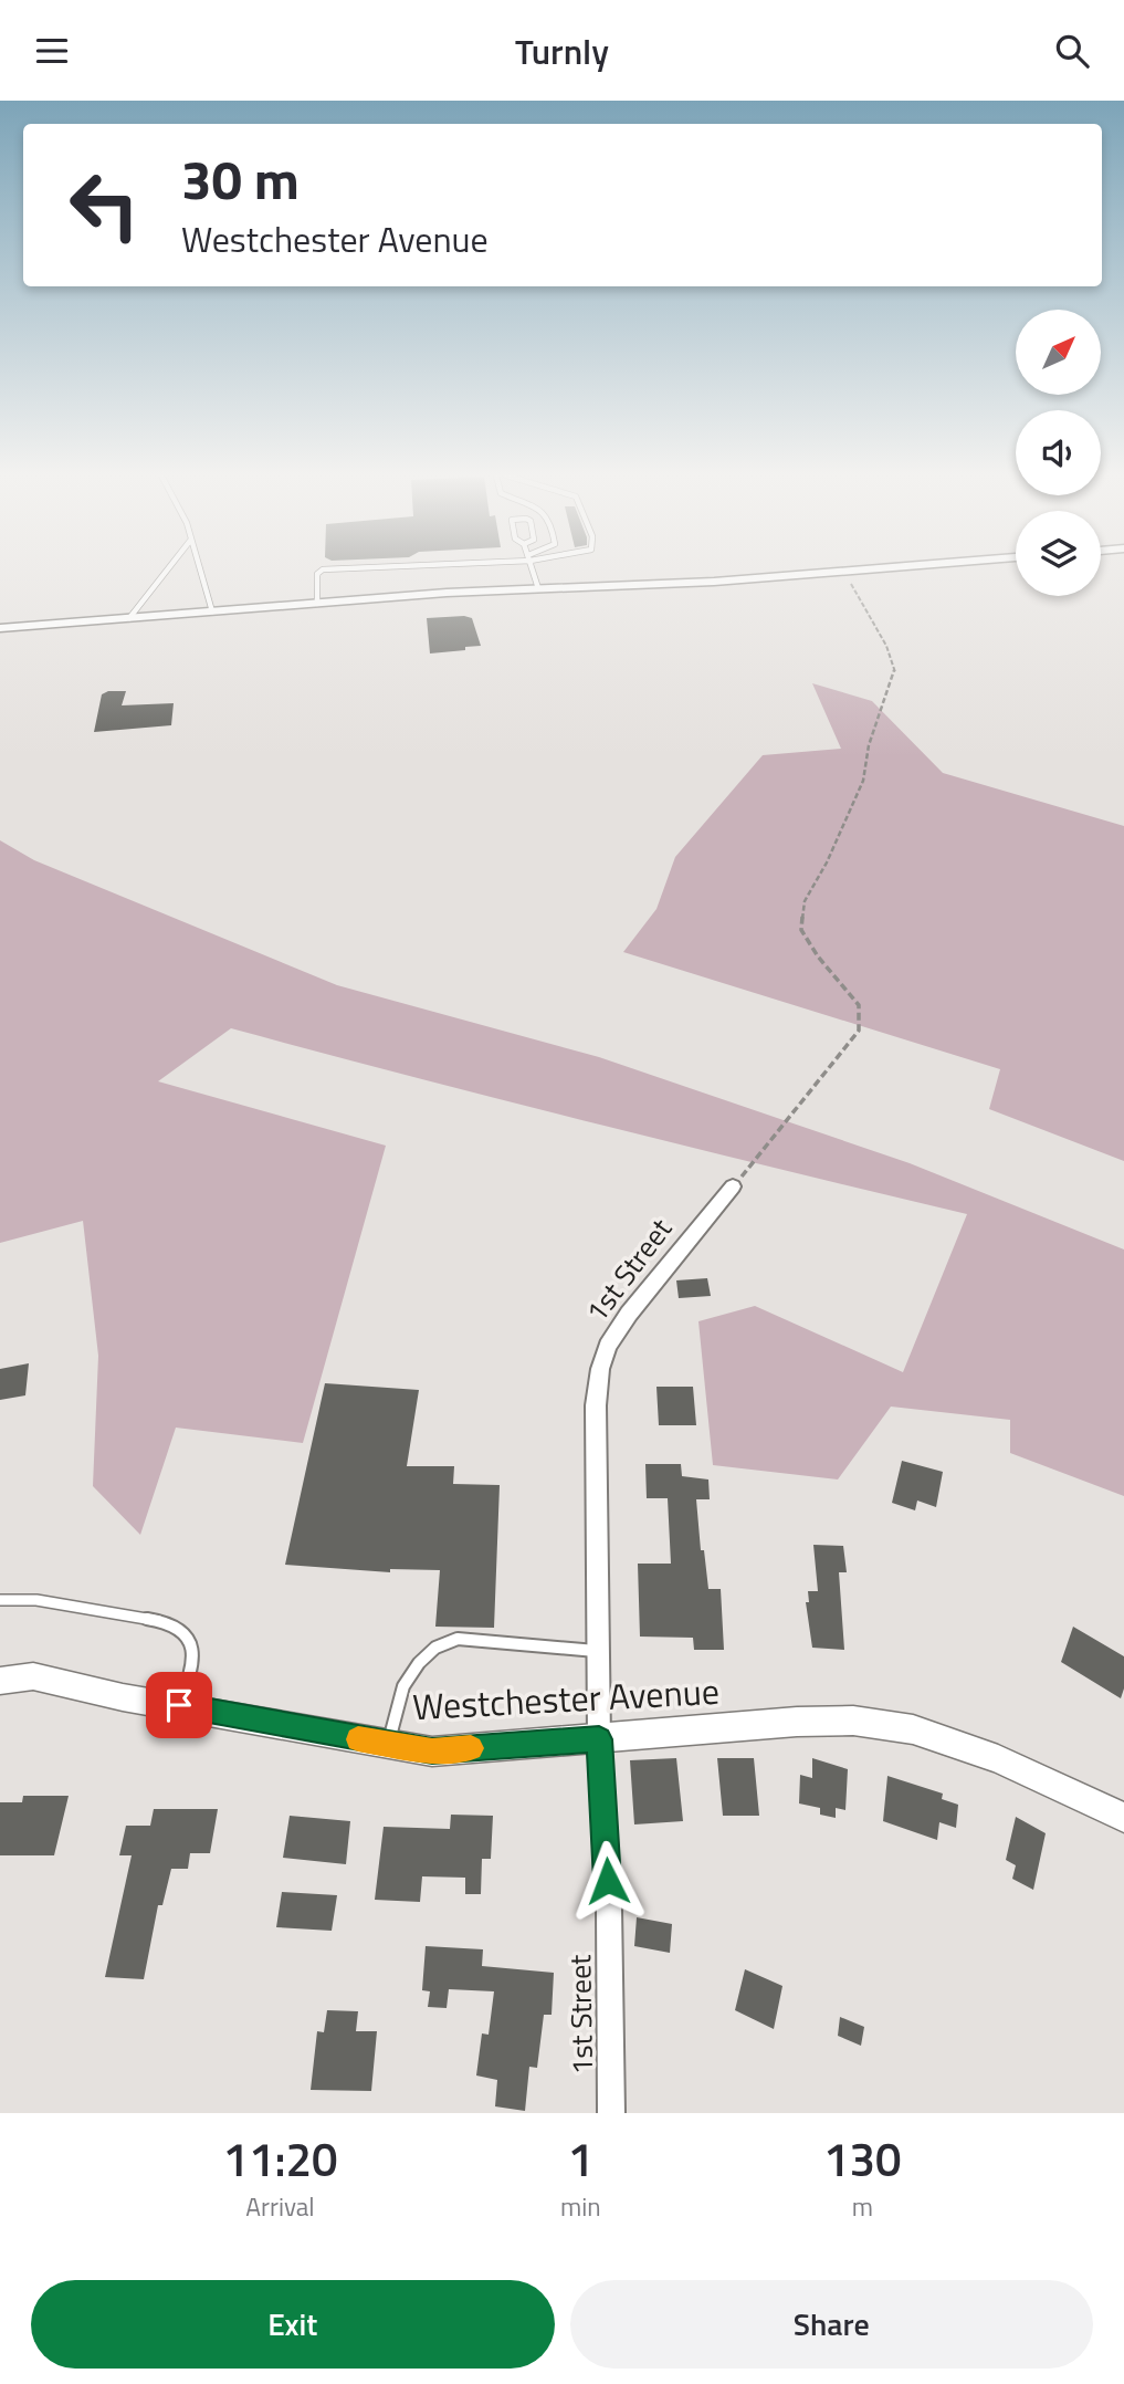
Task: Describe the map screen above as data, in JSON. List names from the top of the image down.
{
  "streets": {
    "street": ["1st Street", "Westchester Avenue"]
  },
  "crossings": [
    ["1st Street", "Westchester Avenue"]
  ],
  "north": "top right",
  "page": {
    "header": "Turnly",
    "turn": ["30 m", "Westchester Avenue"],
    "eta": [
      "11:20",
      "Arrival",
      "1",
      "min",
      "130",
      "m"
    ],
    "buttons": ["Exit", "Share"]
  }
}
